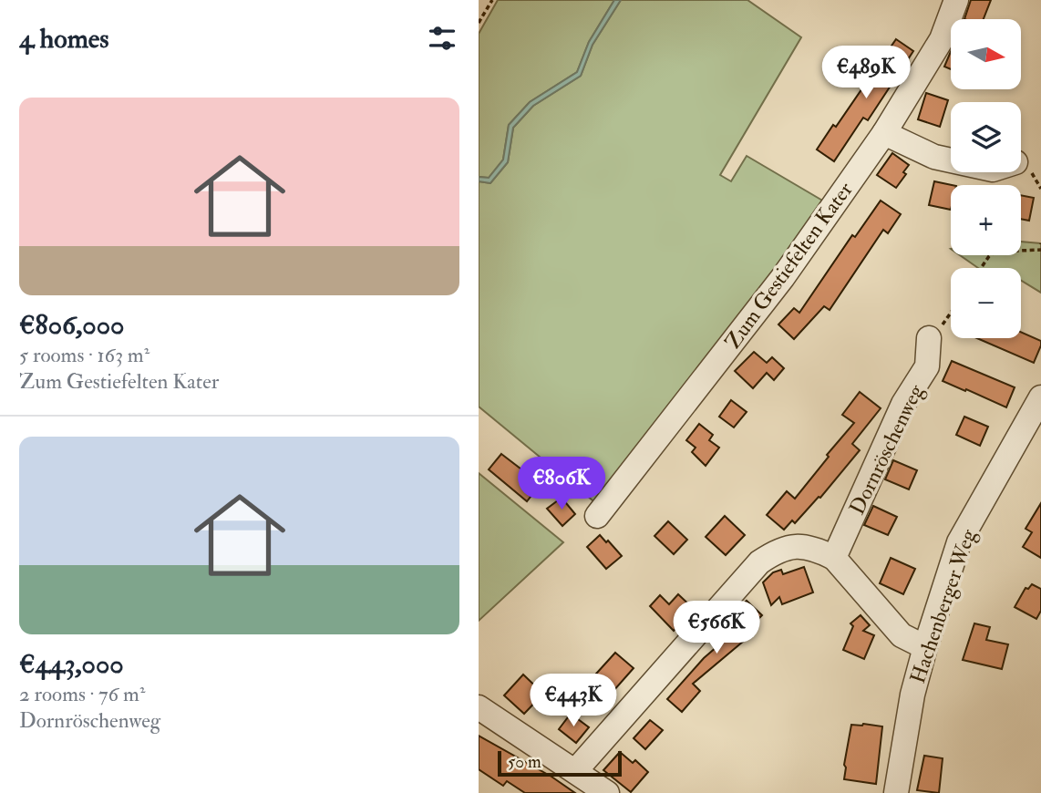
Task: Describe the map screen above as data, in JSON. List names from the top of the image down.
{
  "streets": {
    "street": ["Zum Gestiefelten Kater", "Dornröschenweg", "Hachenberger Weg"]
  },
  "scale_bar": "50 m",
  "north": "right",
  "page": {
    "heading": "4 homes",
    "map_buttons": ["+", "−"],
    "price": [
      "€489K",
      "€806K",
      "€566K",
      "€443K"
    ],
    "list": [
      {
        "name": "€806,000",
        "note": "5 rooms · 163 m² · Zum Gestiefelten Kater"
      },
      {
        "name": "€443,000",
        "note": "2 rooms · 76 m² · Dornröschenweg"
      }
    ],
    "scale": "50 m"
  }
}
